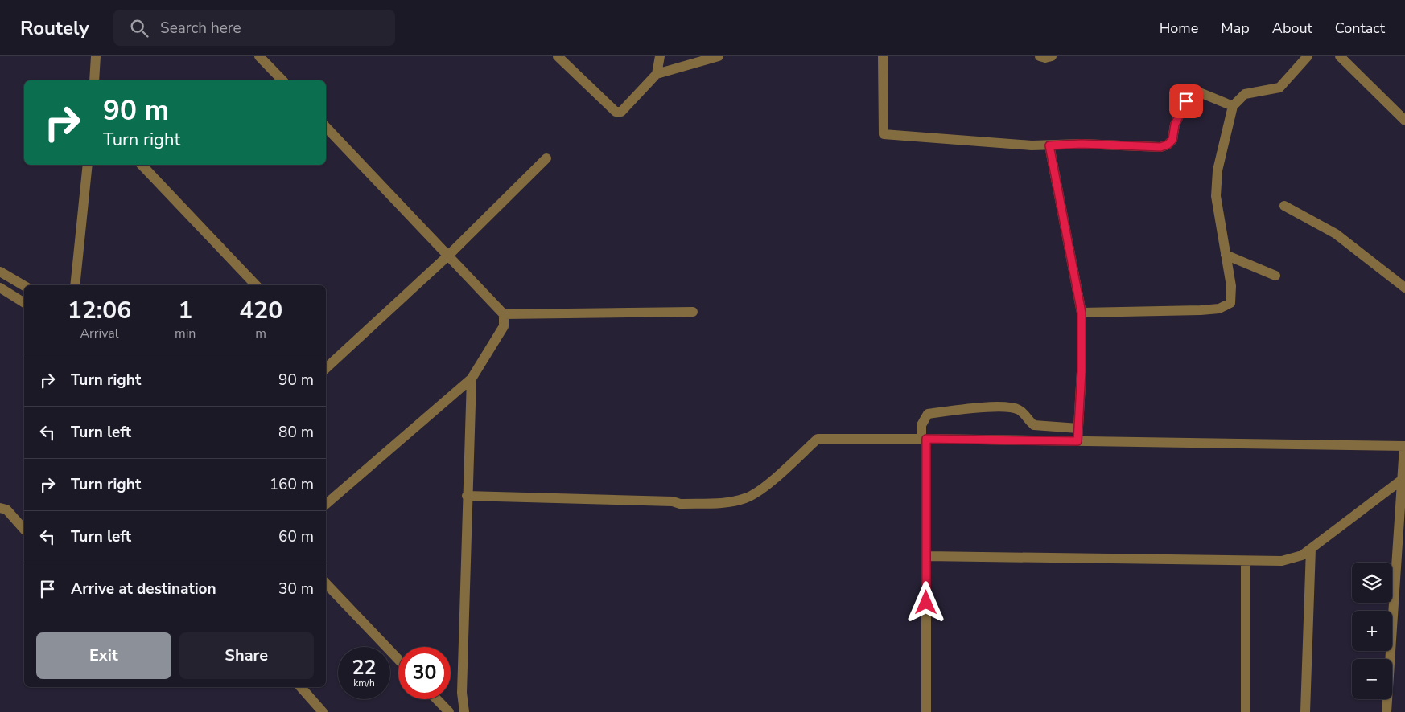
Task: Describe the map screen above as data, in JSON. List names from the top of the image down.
{
  "page": {
    "header": "Routely",
    "search": "Search here",
    "nav": [
      "Home",
      "Map",
      "About",
      "Contact"
    ],
    "turn": ["90 m", "Turn right"],
    "eta": [
      "12:06",
      "Arrival",
      "1",
      "min",
      "420",
      "m"
    ],
    "list": [
      {
        "name": "Turn right",
        "value": "90 m"
      },
      {
        "name": "Turn left",
        "value": "80 m"
      },
      {
        "name": "Turn right",
        "value": "160 m"
      },
      {
        "name": "Turn left",
        "value": "60 m"
      },
      {
        "name": "Arrive at destination",
        "value": "30 m"
      }
    ],
    "map_buttons": ["+", "−"],
    "buttons": ["Exit", "Share"],
    "speed": "22 km/h",
    "limit": "30"
  }
}
